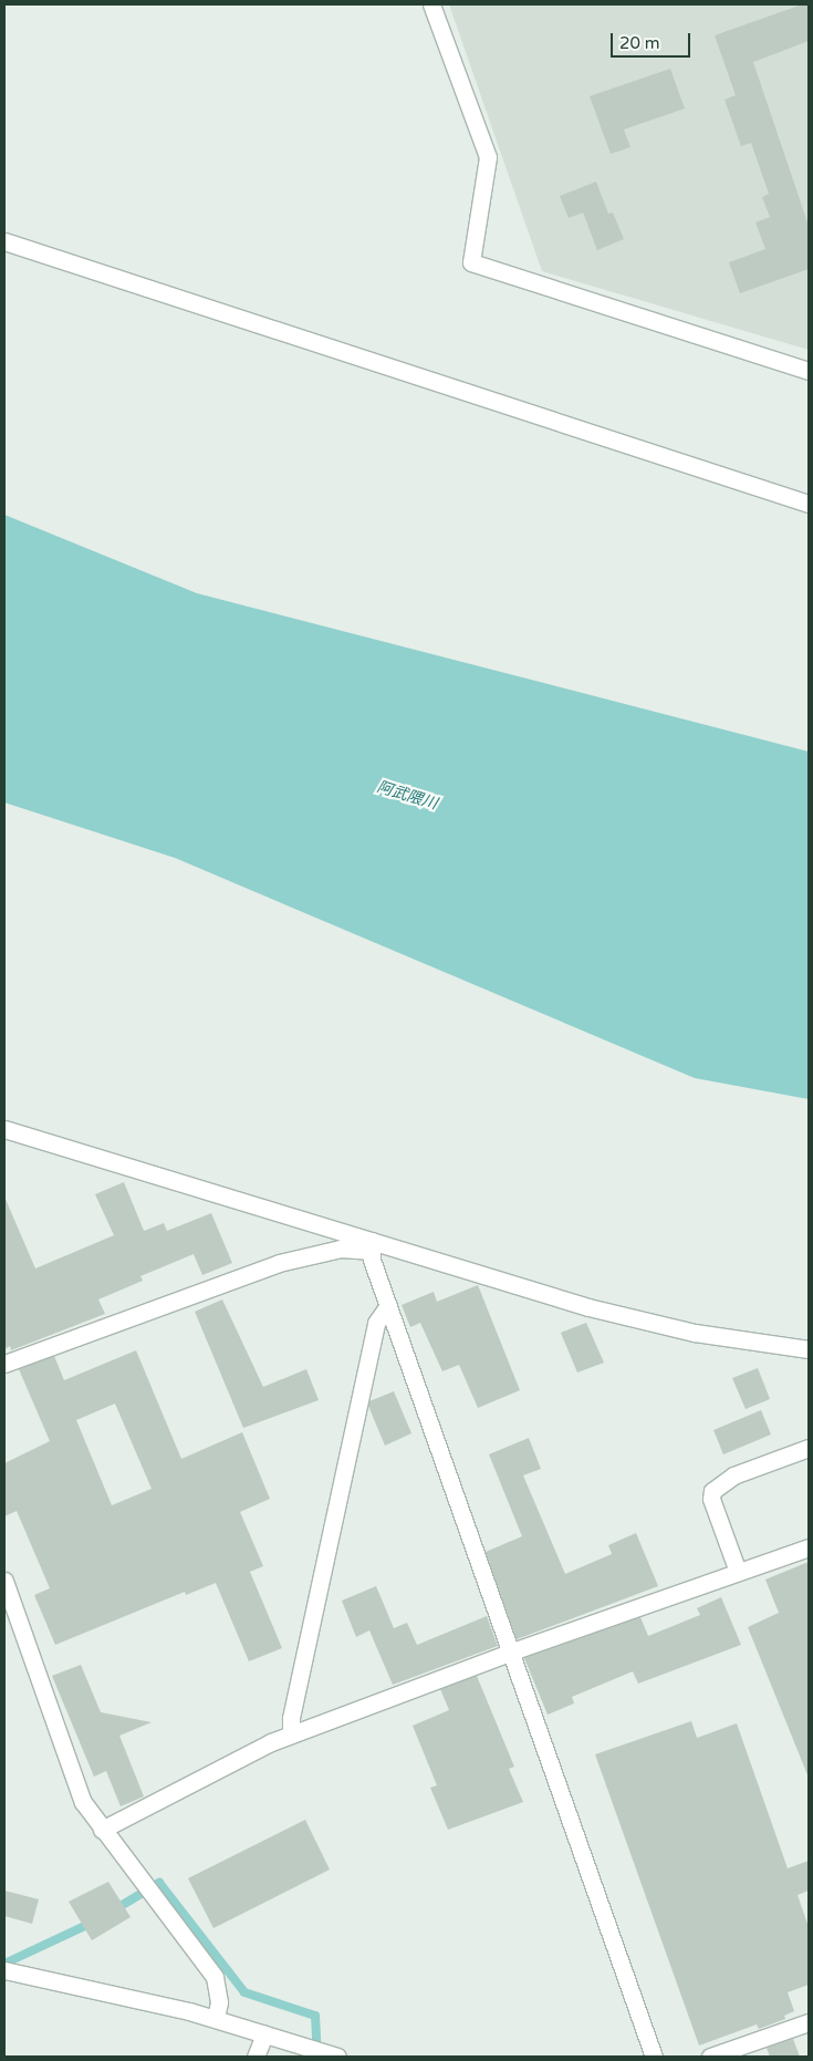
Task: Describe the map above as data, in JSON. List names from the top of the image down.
{
  "water": ["阿武隈川"],
  "scale_bar": "20 m"
}
